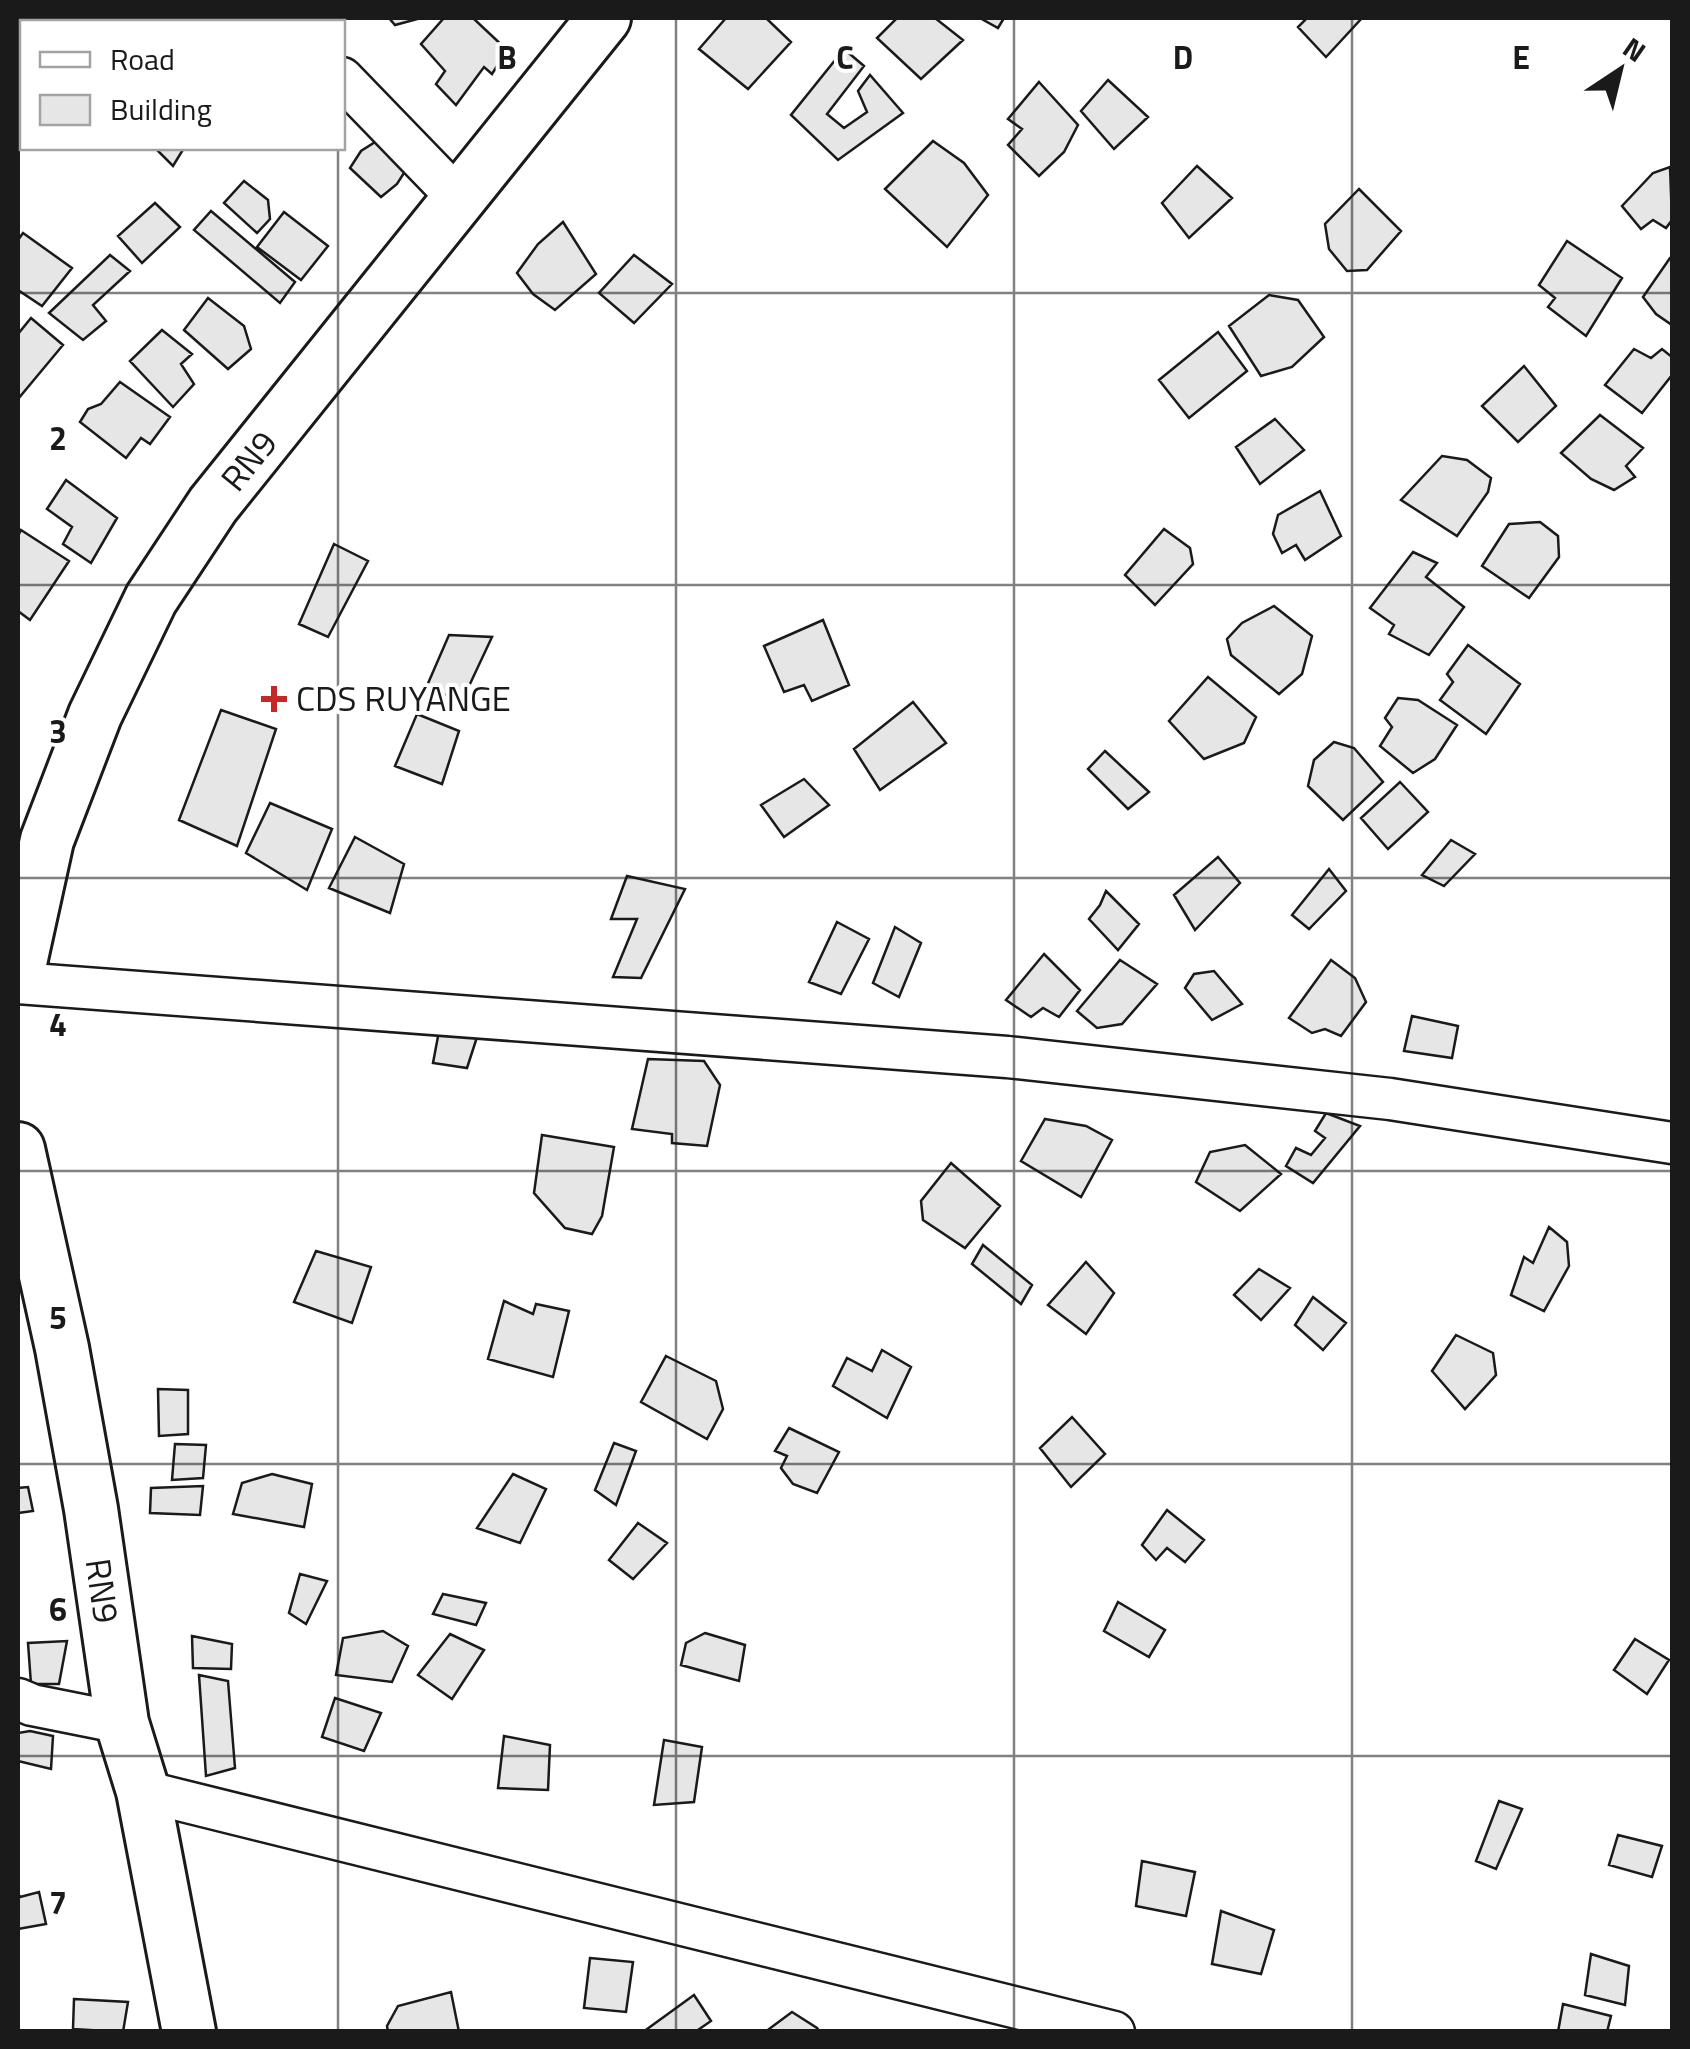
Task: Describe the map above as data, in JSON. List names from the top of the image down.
{
  "streets": {
    "main road": ["RN9"]
  },
  "places": {
    "health": ["CDS RUYANGE"]
  },
  "legend": ["Road", "Building"],
  "north": "top right",
  "grid": {
    "columns": [
      "B",
      "C",
      "D",
      "E"
    ],
    "rows": [
      "2",
      "3",
      "4",
      "5",
      "6",
      "7"
    ]
  }
}
